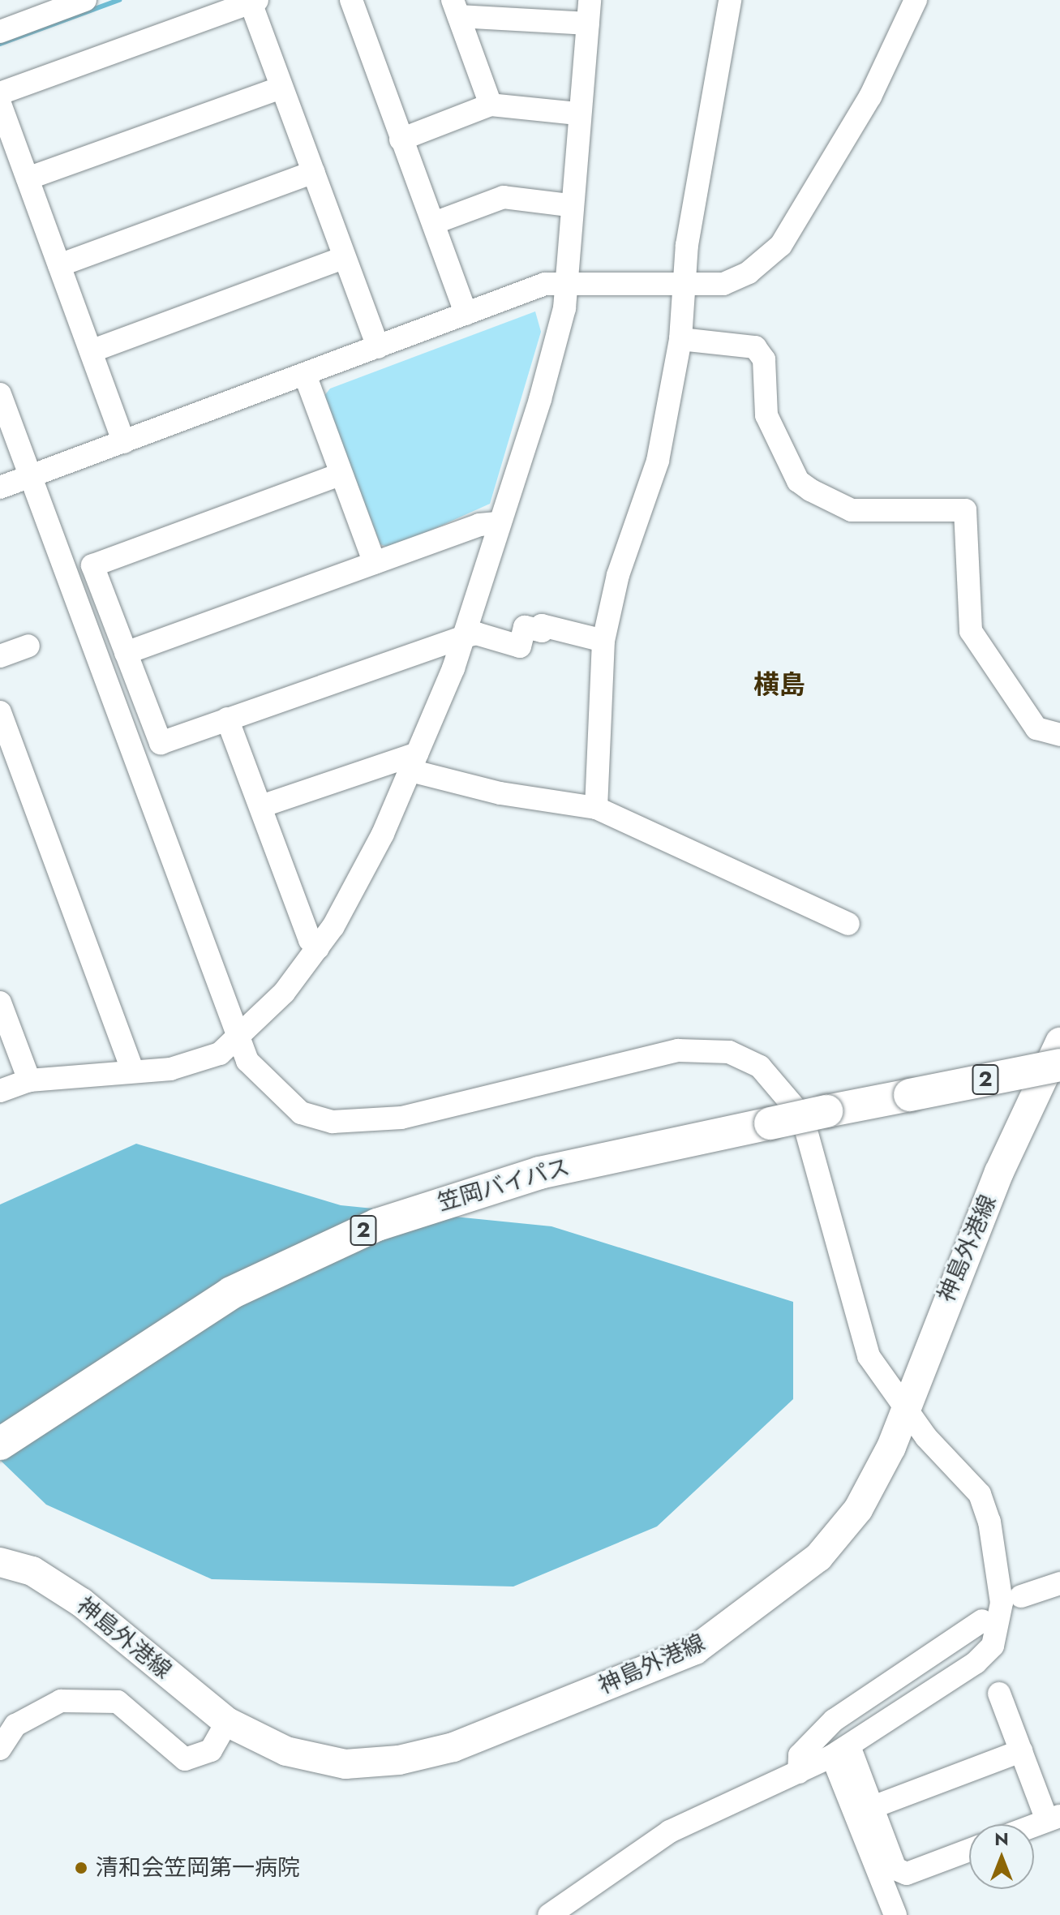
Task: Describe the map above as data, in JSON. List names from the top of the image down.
{
  "streets": {
    "highway": ["2", "笠岡バイパス"],
    "main road": ["神島外港線"]
  },
  "districts": ["横島"],
  "places": ["清和会笠岡第一病院"],
  "north": "top"
}
